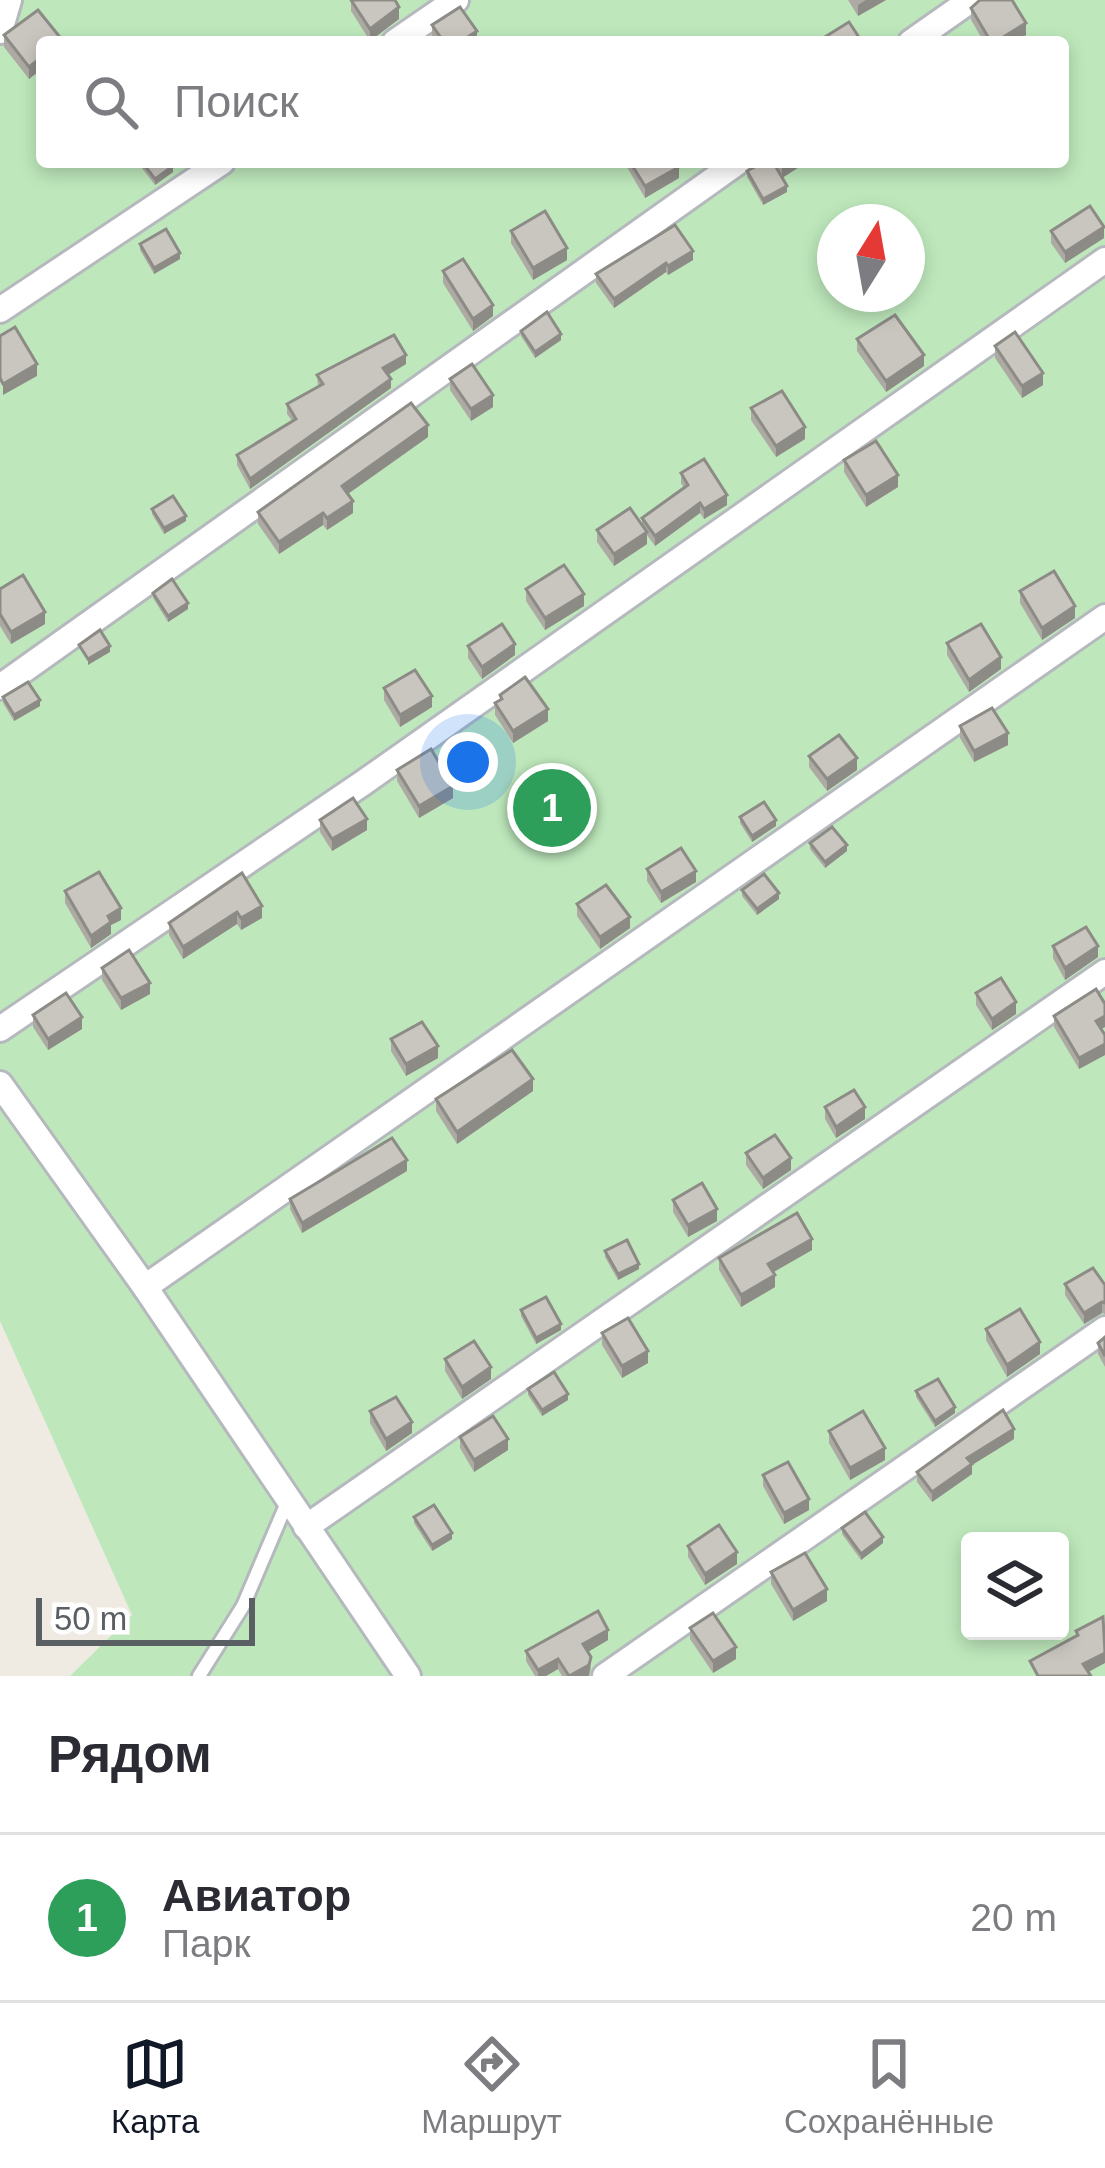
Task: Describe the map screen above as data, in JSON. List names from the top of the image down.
{
  "scale_bar": "50 m",
  "north": "top",
  "page": {
    "search": "Поиск",
    "pins": "1",
    "scale": "50 m",
    "heading": "Рядом",
    "list": [
      {
        "mark": "1",
        "name": "Авиатор",
        "note": "Парк",
        "value": "20 m"
      }
    ],
    "nav": ["Карта", "Маршрут", "Сохранённые"]
  }
}
